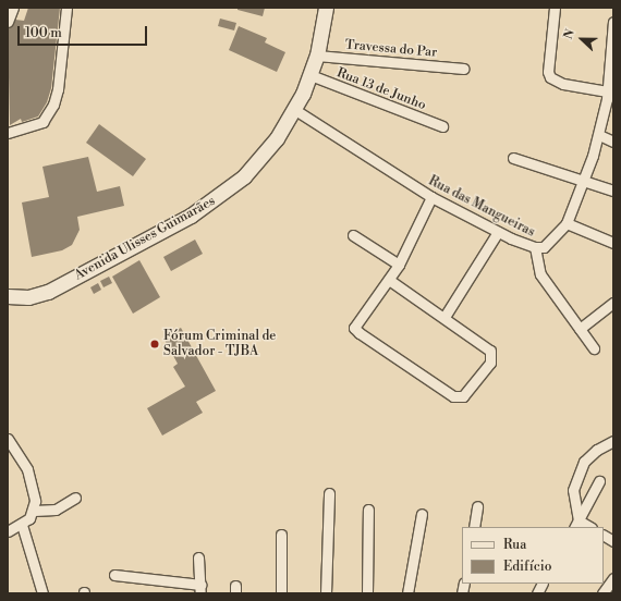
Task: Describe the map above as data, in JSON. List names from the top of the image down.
{
  "streets": {
    "main road": ["Avenida Ulisses Guimarães"],
    "street": ["Travessa do Par", "Rua 13 de Junho", "Rua das Mangueiras"]
  },
  "crossings": [
    ["Travessa do Par", "Avenida Ulisses Guimarães"],
    ["Rua 13 de Junho", "Avenida Ulisses Guimarães"],
    ["Rua das Mangueiras", "Avenida Ulisses Guimarães"]
  ],
  "places": ["Fórum Criminal de Salvador - TJBA"],
  "legend": ["Rua", "Edifício"],
  "scale_bar": "100 m",
  "north": "left"
}
